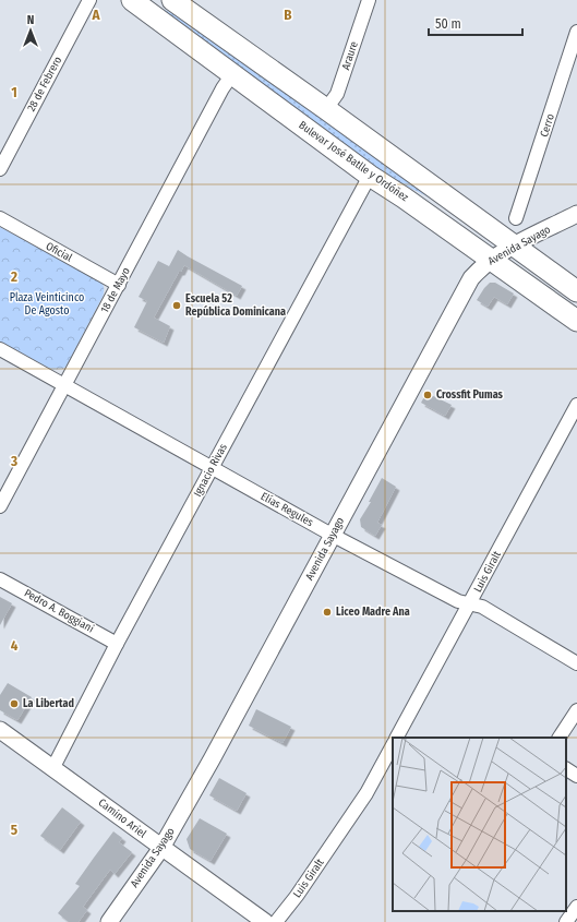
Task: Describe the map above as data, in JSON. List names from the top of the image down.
{
  "streets": {
    "main road": ["Bulevar José Batlle y Ordóñez"],
    "street": [
      "Araure",
      "28 de Febrero",
      "Cerro",
      "Avenida Sayago",
      "Oficial",
      "18 de Mayo",
      "Ignacio Rivas",
      "Elías Regules",
      "Luis Giralt",
      "Pedro A. Boggiani",
      "Camino Ariel"
    ]
  },
  "crossings": [
    ["Bulevar José Batlle y Ordóñez", "Avenida Sayago"],
    ["Bulevar José Batlle y Ordóñez", "18 de Mayo"],
    ["Bulevar José Batlle y Ordóñez", "Ignacio Rivas"],
    ["Avenida Sayago", "Elías Regules"],
    ["Avenida Sayago", "Camino Ariel"],
    ["Oficial", "18 de Mayo"],
    ["18 de Mayo", "Elías Regules"],
    ["Ignacio Rivas", "Elías Regules"],
    ["Ignacio Rivas", "Pedro A. Boggiani"],
    ["Ignacio Rivas", "Camino Ariel"],
    ["Elías Regules", "Luis Giralt"]
  ],
  "parks": ["Plaza Veinticinco De Agosto"],
  "places": [
    "Escuela 52 República Dominicana",
    "Crossfit Pumas",
    "Liceo Madre Ana",
    "La Libertad"
  ],
  "scale_bar": "50 m",
  "north": "top",
  "grid": {
    "columns": ["A", "B"],
    "rows": [
      "1",
      "2",
      "3",
      "4",
      "5"
    ]
  }
}
